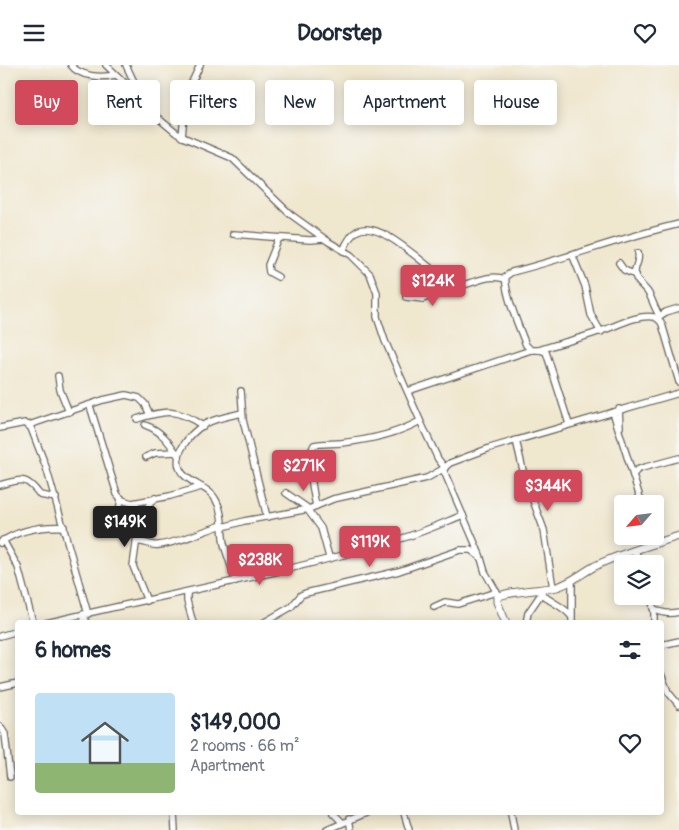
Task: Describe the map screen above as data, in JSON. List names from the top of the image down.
{
  "north": "bottom left",
  "page": {
    "header": "Doorstep",
    "chip": [
      "Buy",
      "Rent",
      "Filters",
      "New",
      "Apartment",
      "House"
    ],
    "price": [
      "$124K",
      "$271K",
      "$344K",
      "$149K",
      "$119K",
      "$238K"
    ],
    "heading": "6 homes",
    "list": [
      {
        "name": "$149,000",
        "note": "2 rooms · 66 m² · Apartment"
      }
    ]
  }
}
